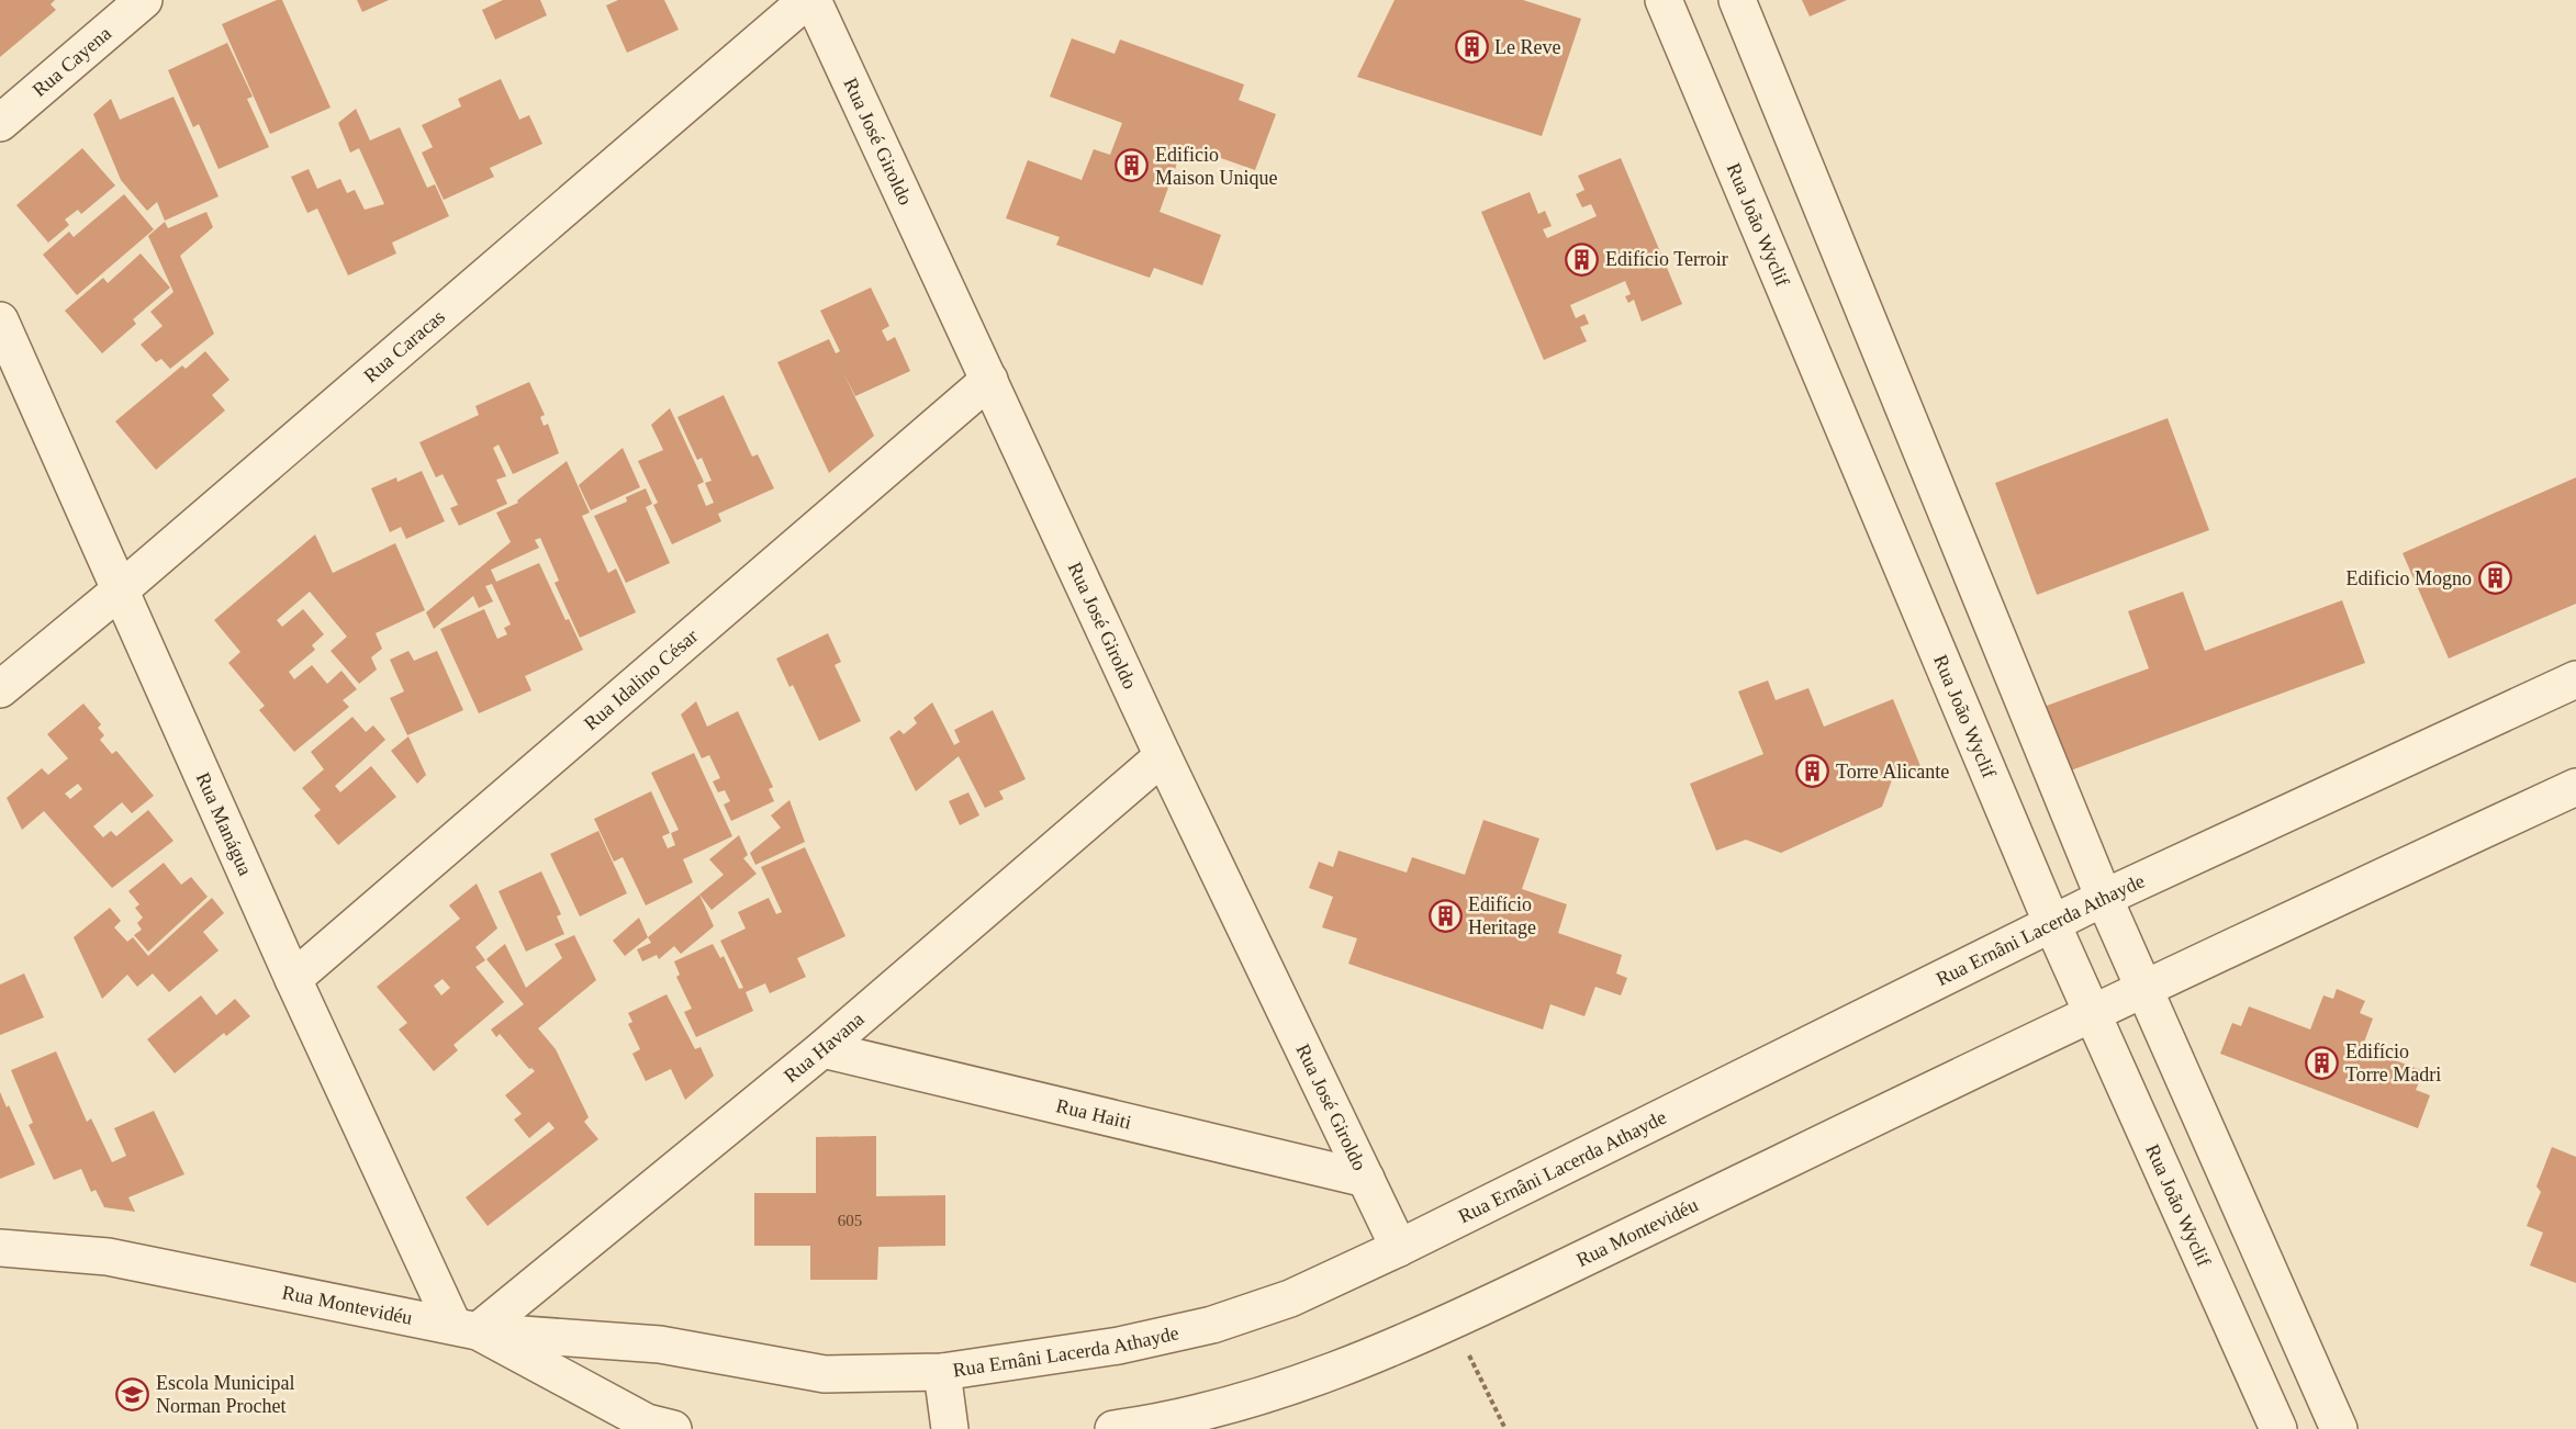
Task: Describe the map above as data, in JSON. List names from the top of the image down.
{
  "streets": {
    "street": [
      "Rua Cayena",
      "Rua José Giroldo",
      "Rua João Wyclif",
      "Rua Caracas",
      "Rua Idalino César",
      "Rua Manágua",
      "Rua Ernâni Lacerda Athayde",
      "Rua Havana",
      "Rua Haiti",
      "Rua Montevidéu"
    ]
  },
  "crossings": [
    ["Rua José Giroldo", "Rua Caracas"],
    ["Rua José Giroldo", "Rua Idalino César"],
    ["Rua José Giroldo", "Rua Ernâni Lacerda Athayde"],
    ["Rua José Giroldo", "Rua Havana"],
    ["Rua José Giroldo", "Rua Haiti"],
    ["Rua João Wyclif", "Rua Ernâni Lacerda Athayde"],
    ["Rua João Wyclif", "Rua Montevidéu"],
    ["Rua Caracas", "Rua Manágua"],
    ["Rua Idalino César", "Rua Manágua"],
    ["Rua Manágua", "Rua Ernâni Lacerda Athayde"],
    ["Rua Manágua", "Rua Havana"],
    ["Rua Manágua", "Rua Montevidéu"],
    ["Rua Ernâni Lacerda Athayde", "Rua Havana"],
    ["Rua Ernâni Lacerda Athayde", "Rua Montevidéu"],
    ["Rua Havana", "Rua Haiti"],
    ["Rua Havana", "Rua Montevidéu"]
  ],
  "places": {
    "building": [
      "Le Reve",
      "Edificio Maison Unique",
      "Edifício Terroir",
      "Edificio Mogno",
      "Torre Alicante",
      "Edifício Heritage",
      "Edifício Torre Madri"
    ],
    "school or university": ["Escola Municipal Norman Prochet"]
  },
  "house_numbers": ["605"]
}
